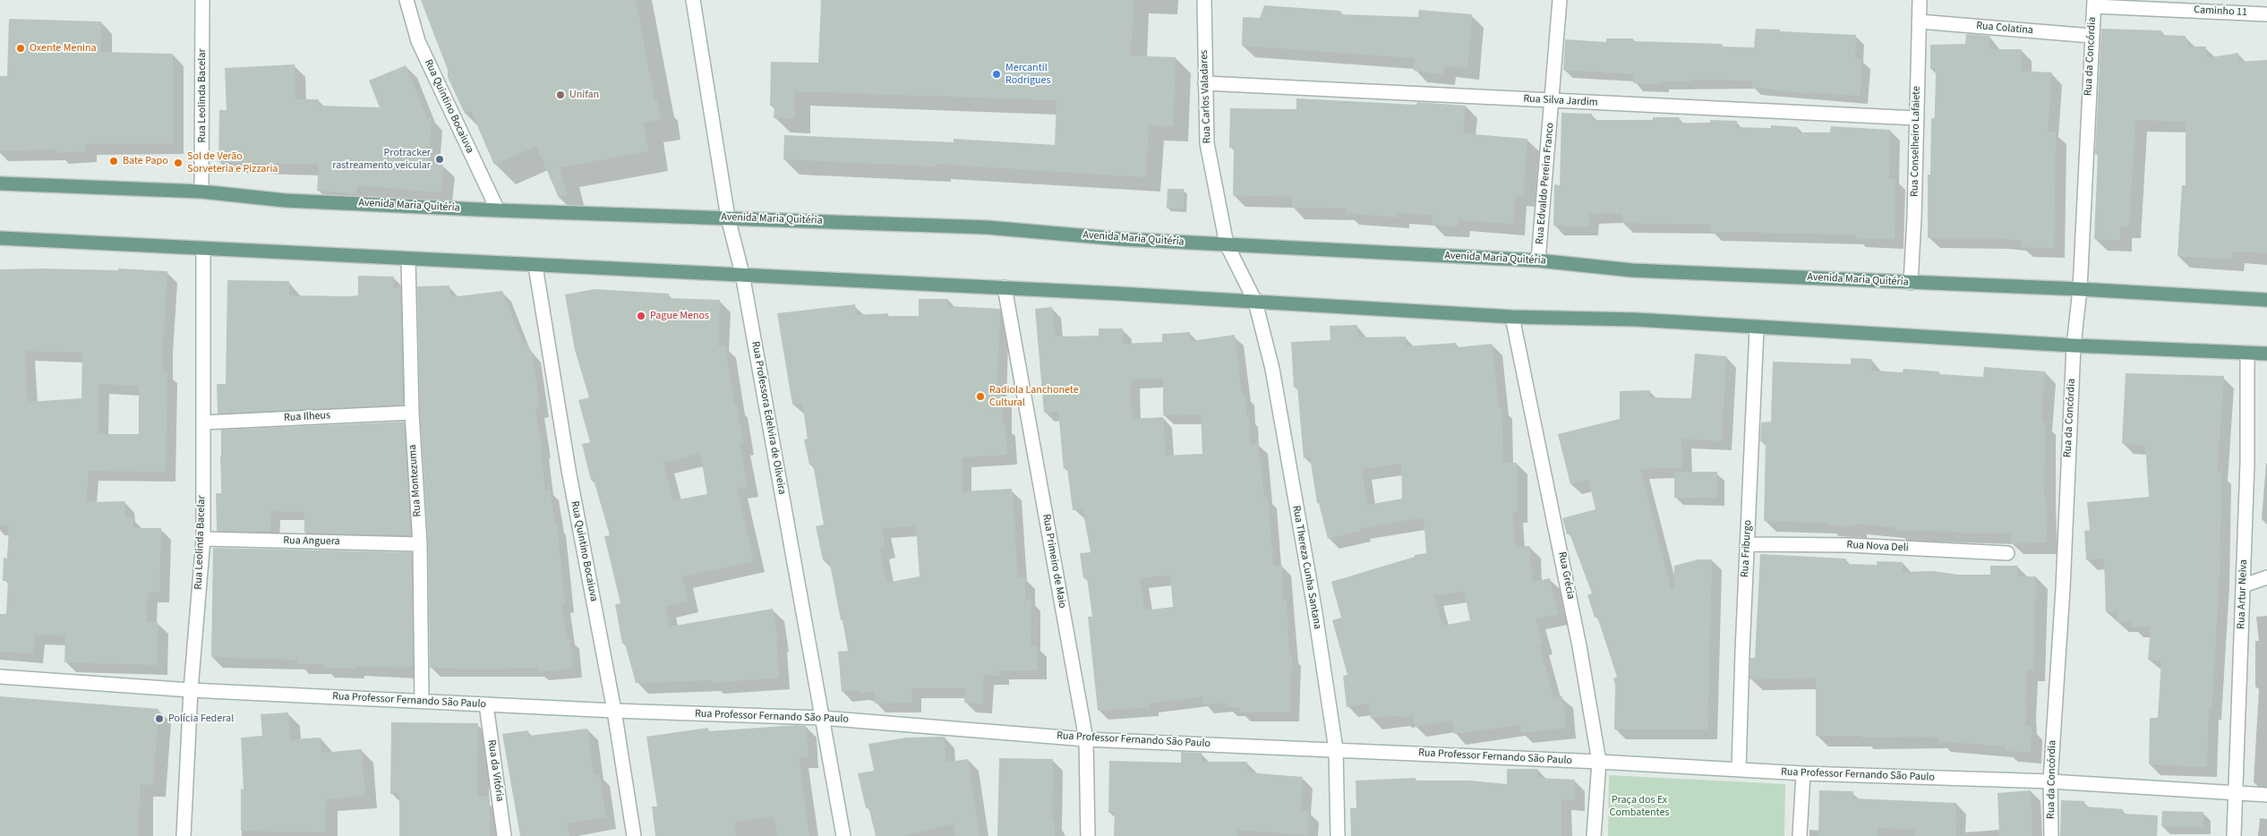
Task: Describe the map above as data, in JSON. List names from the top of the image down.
{
  "streets": {
    "main road": ["Avenida Maria Quitéria"],
    "street": [
      "Caminho 11",
      "Rua Colatina",
      "Rua da Concórdia",
      "Rua Leolinda Bacelar",
      "Rua Carlos Valadares",
      "Rua Silva Jardim",
      "Rua Quintino Bocaiuva",
      "Rua Conselheiro Lafaiete",
      "Rua Edvaldo Pereira Franco",
      "Rua Ilheus",
      "Rua Professora Edelvira de Oliveira",
      "Rua Montezuma",
      "Rua Anguera",
      "Rua Nova Deli",
      "Rua Friburgo",
      "Rua Primeiro de Maio",
      "Rua Thereza Cunha Santana",
      "Rua Grécia",
      "Rua Artur Neiva",
      "Rua Professor Fernando São Paulo",
      "Rua da Vitória"
    ]
  },
  "crossings": [
    ["Caminho 11", "Rua da Concórdia"],
    ["Rua Colatina", "Rua da Concórdia"],
    ["Rua Colatina", "Rua Conselheiro Lafaiete"],
    ["Rua da Concórdia", "Avenida Maria Quitéria"],
    ["Rua da Concórdia", "Rua Professor Fernando São Paulo"],
    ["Rua Leolinda Bacelar", "Avenida Maria Quitéria"],
    ["Rua Leolinda Bacelar", "Rua Ilheus"],
    ["Rua Leolinda Bacelar", "Rua Anguera"],
    ["Rua Leolinda Bacelar", "Rua Professor Fernando São Paulo"],
    ["Rua Carlos Valadares", "Rua Silva Jardim"],
    ["Rua Carlos Valadares", "Avenida Maria Quitéria"],
    ["Rua Carlos Valadares", "Rua Thereza Cunha Santana"],
    ["Rua Silva Jardim", "Rua Conselheiro Lafaiete"],
    ["Rua Silva Jardim", "Rua Edvaldo Pereira Franco"],
    ["Rua Quintino Bocaiuva", "Avenida Maria Quitéria"],
    ["Rua Quintino Bocaiuva", "Rua Professor Fernando São Paulo"],
    ["Rua Conselheiro Lafaiete", "Avenida Maria Quitéria"],
    ["Rua Edvaldo Pereira Franco", "Avenida Maria Quitéria"],
    ["Avenida Maria Quitéria", "Rua Professora Edelvira de Oliveira"],
    ["Rua Ilheus", "Rua Montezuma"],
    ["Rua Professora Edelvira de Oliveira", "Rua Professor Fernando São Paulo"],
    ["Rua Montezuma", "Rua Anguera"],
    ["Rua Montezuma", "Rua Professor Fernando São Paulo"],
    ["Rua Nova Deli", "Rua Friburgo"],
    ["Rua Friburgo", "Rua Professor Fernando São Paulo"],
    ["Rua Primeiro de Maio", "Rua Professor Fernando São Paulo"],
    ["Rua Thereza Cunha Santana", "Rua Professor Fernando São Paulo"],
    ["Rua Grécia", "Rua Professor Fernando São Paulo"],
    ["Rua Artur Neiva", "Rua Professor Fernando São Paulo"],
    ["Rua Professor Fernando São Paulo", "Rua da Vitória"]
  ],
  "parks": ["Praça dos Ex Combatentes"],
  "places": [
    "Oxente Menina",
    "Mercantil Rodrigues",
    "Unifan",
    "Protracker rastreamento veicular",
    "Bate Papo",
    "Sol de Verão Sorveteria e Pizzaria",
    "Pague Menos",
    "Radiola Lanchonete Cultural",
    "Polícia Federal"
  ]
}
